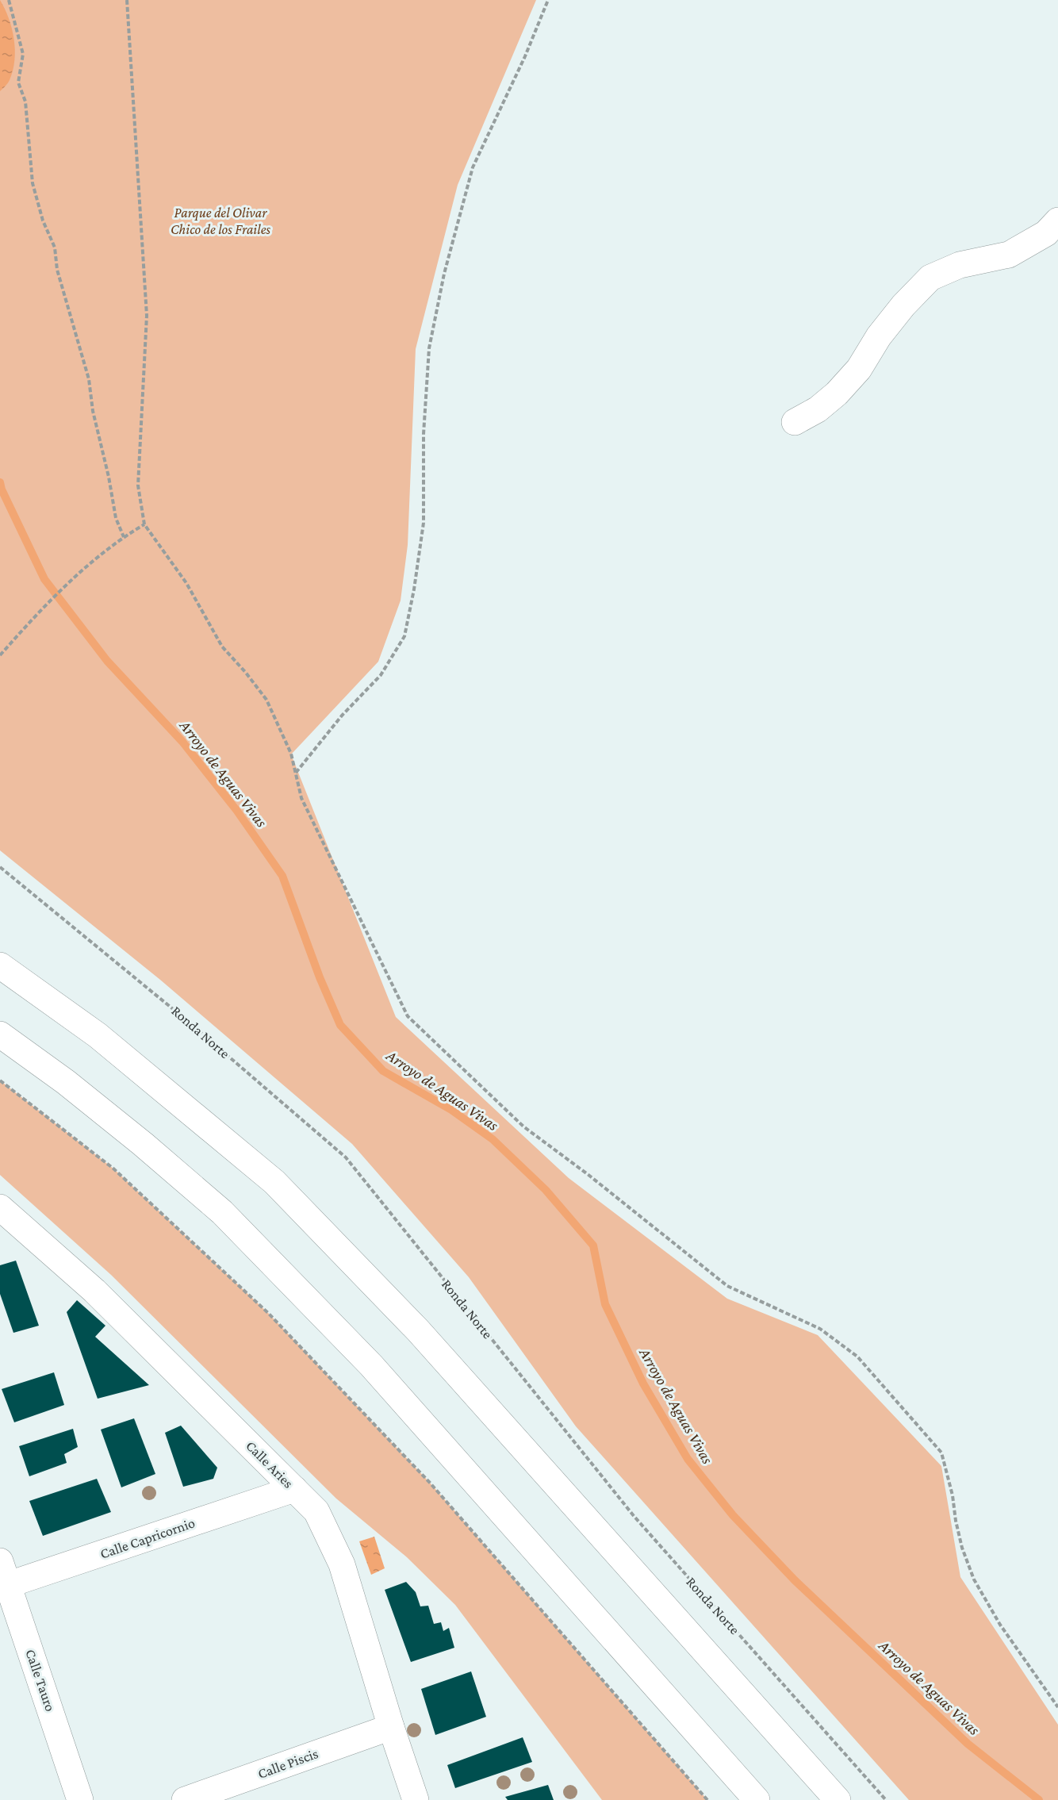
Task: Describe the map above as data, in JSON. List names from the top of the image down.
{
  "streets": {
    "main road": [
      "Calle Aries",
      "Calle Capricornio",
      "Calle Tauro",
      "Calle Piscis"
    ],
    "path": ["Ronda Norte"]
  },
  "crossings": [
    ["Calle Aries", "Calle Capricornio"],
    ["Calle Aries", "Calle Piscis"],
    ["Calle Capricornio", "Calle Tauro"]
  ],
  "water": ["Arroyo de Aguas Vivas"],
  "parks": ["Parque del Olivar Chico de los Frailes"]
}
